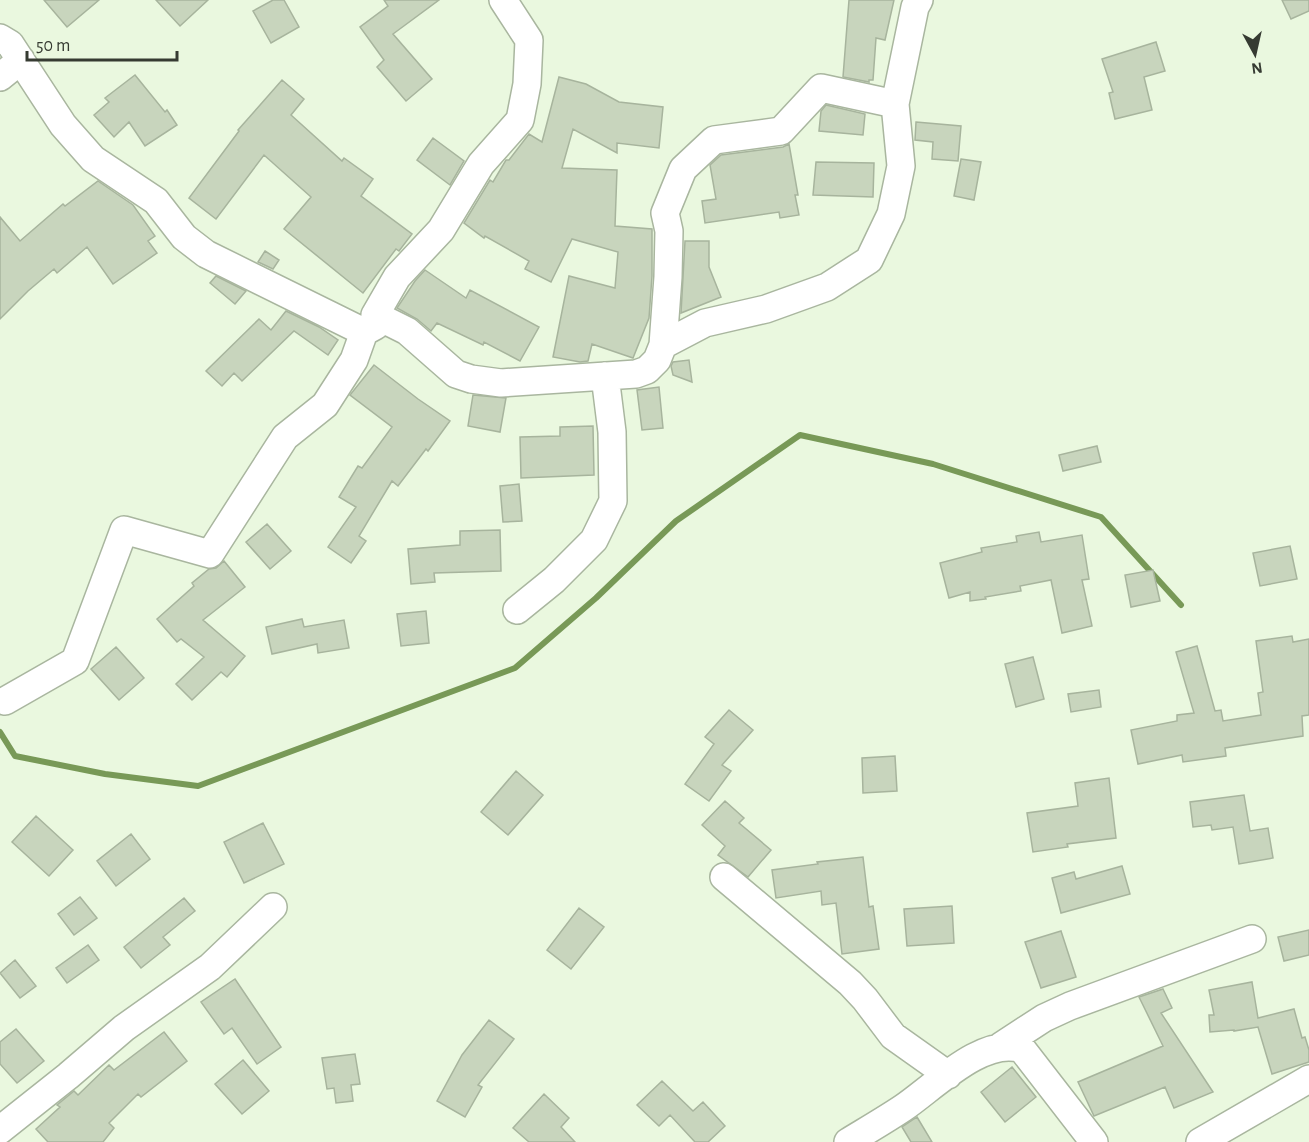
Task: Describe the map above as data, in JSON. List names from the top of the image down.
{
  "scale_bar": "50 m",
  "north": "bottom"
}
